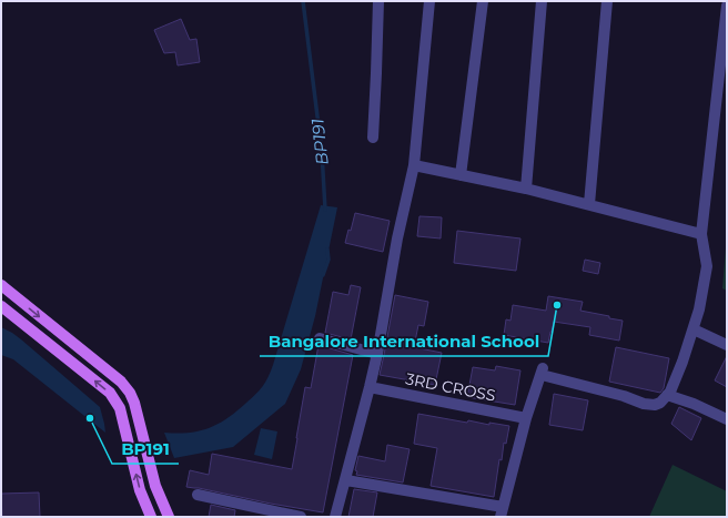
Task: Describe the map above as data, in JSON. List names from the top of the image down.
{
  "streets": {
    "street": ["3RD CROSS"]
  },
  "water": ["BP191"],
  "places": ["Bangalore International School", "BP191"]
}
